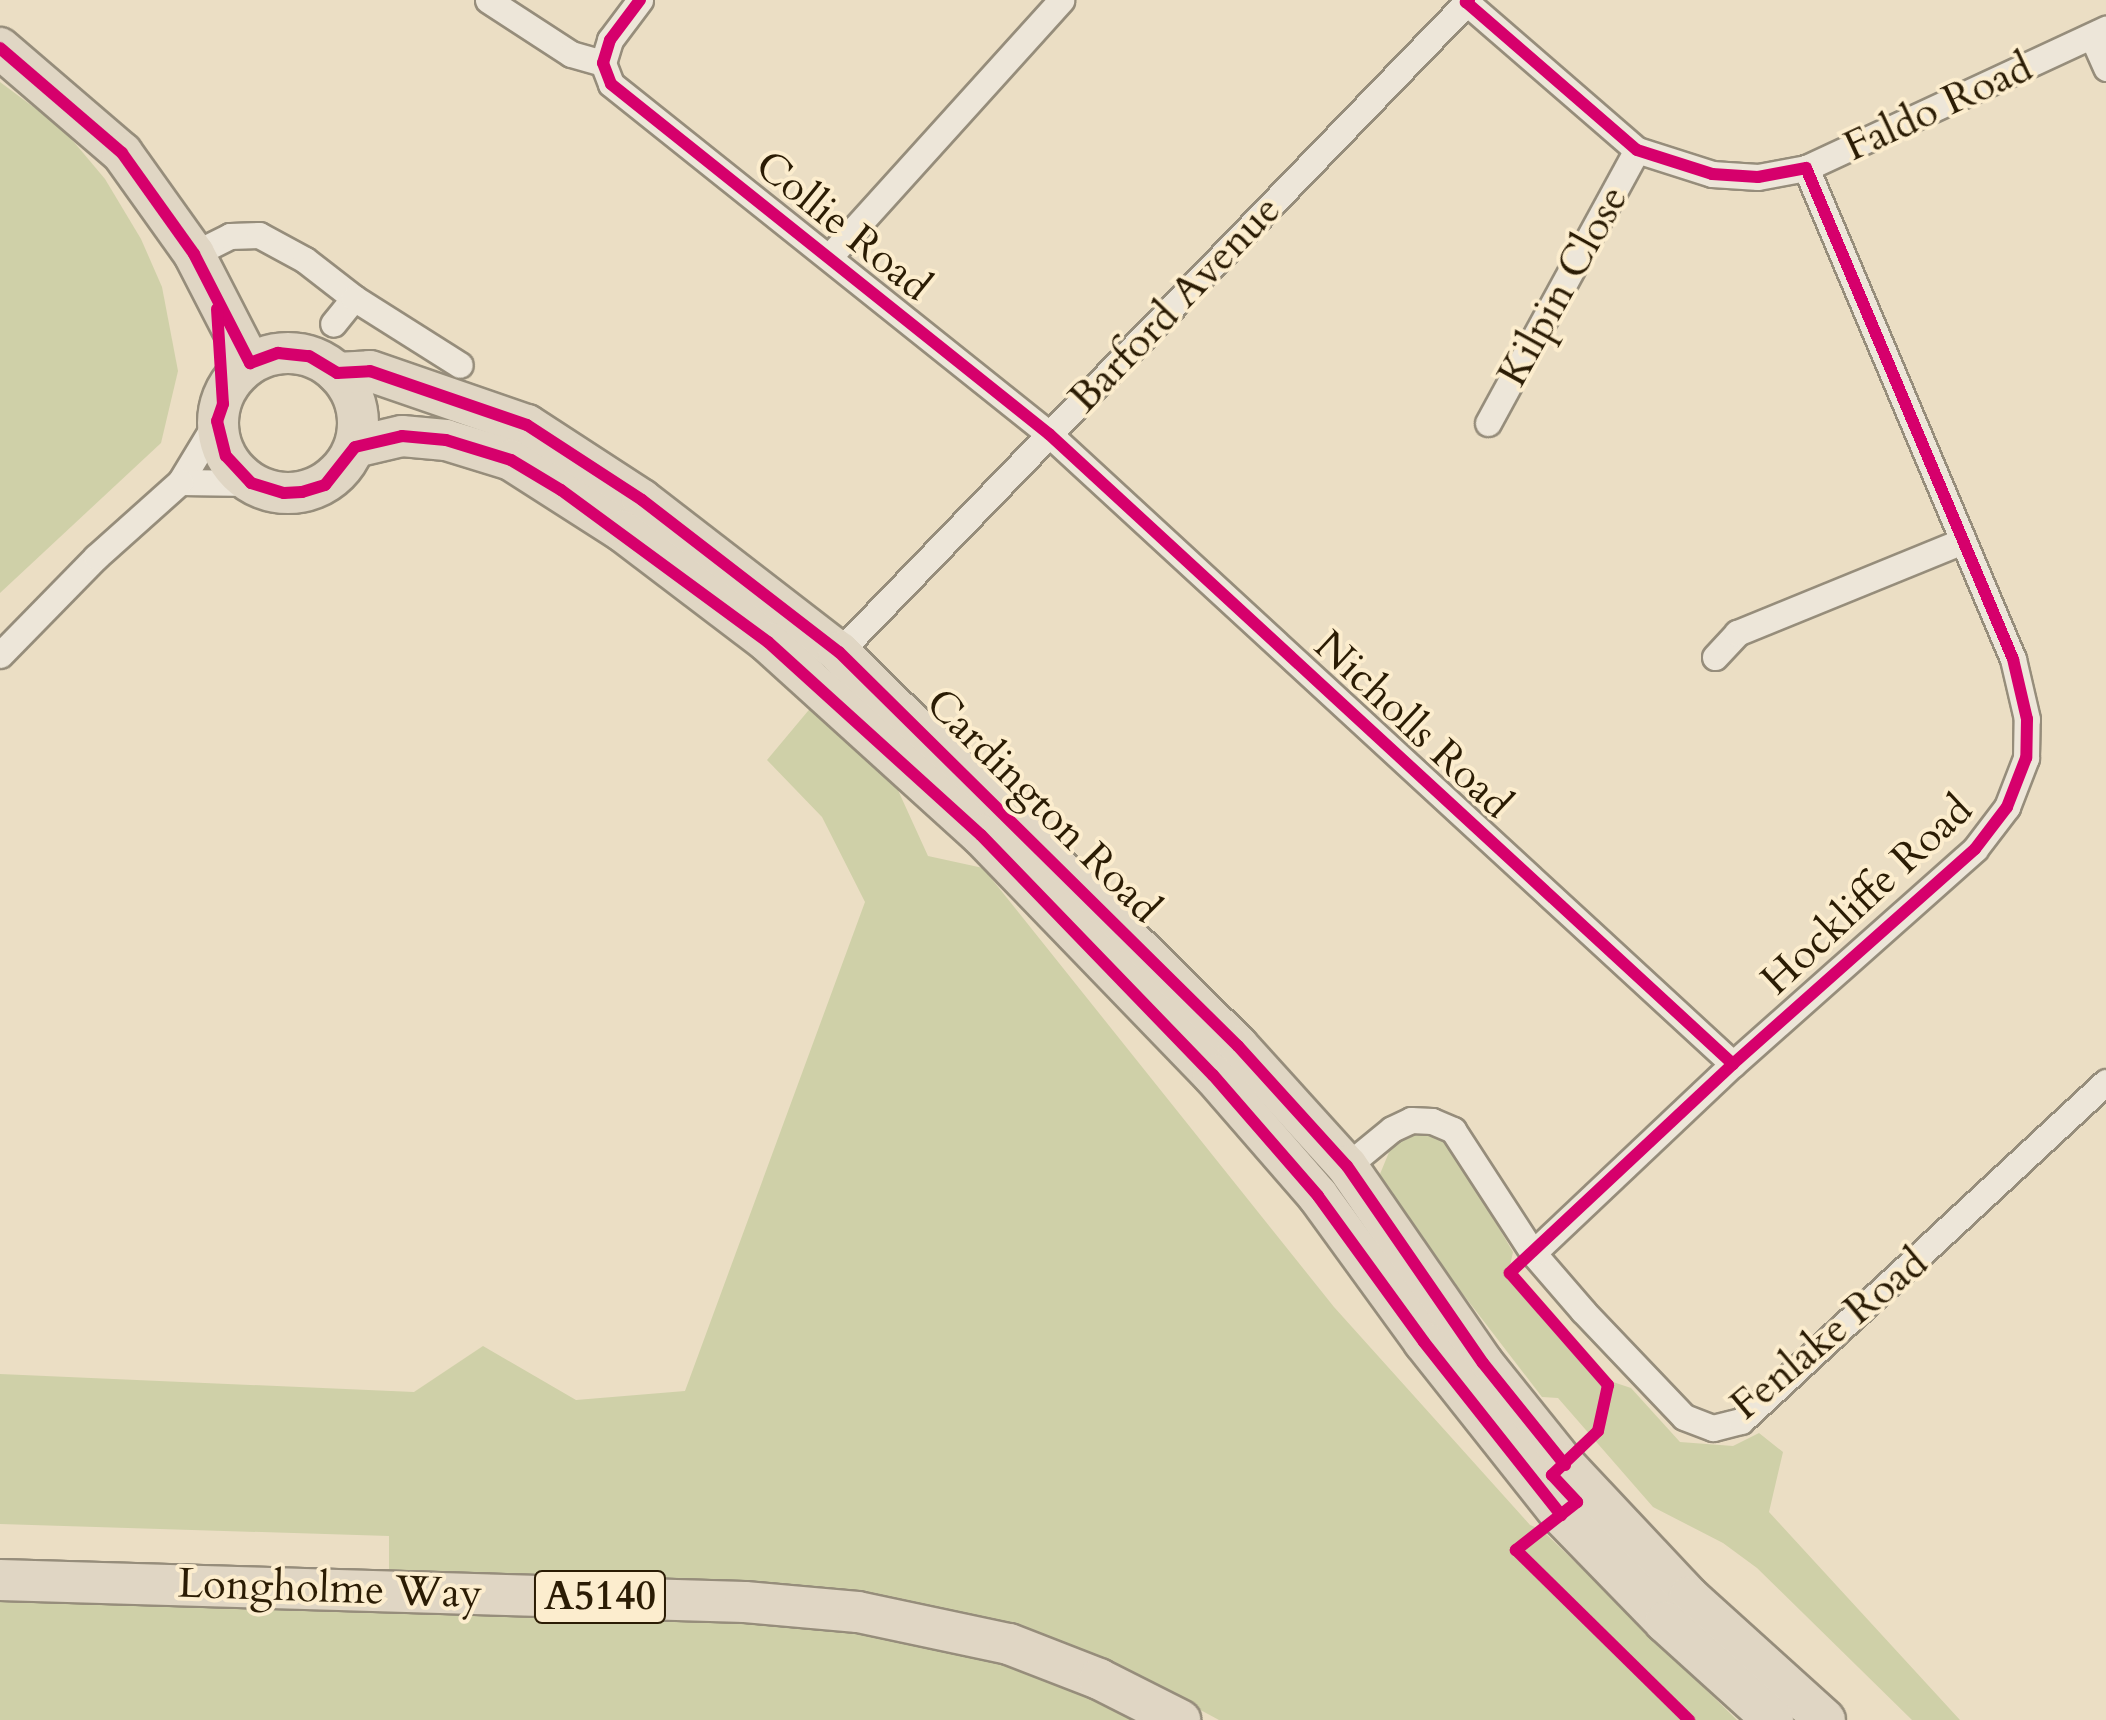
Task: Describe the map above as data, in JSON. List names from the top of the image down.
{
  "streets": {
    "main road": ["Cardington Road", "Longholme Way", "A5140"],
    "street": [
      "Faldo Road",
      "Collie Road",
      "Kilpin Close",
      "Barford Avenue",
      "Nicholls Road",
      "Hockliffe Road",
      "Fenlake Road"
    ]
  },
  "crossings": [
    ["Faldo Road", "Kilpin Close"],
    ["Faldo Road", "Barford Avenue"],
    ["Faldo Road", "Hockliffe Road"],
    ["Collie Road", "Barford Avenue"],
    ["Collie Road", "Nicholls Road"],
    ["Barford Avenue", "Nicholls Road"],
    ["Barford Avenue", "Cardington Road"],
    ["Nicholls Road", "Hockliffe Road"],
    ["Cardington Road", "Fenlake Road"],
    ["Hockliffe Road", "Fenlake Road"]
  ]
}
